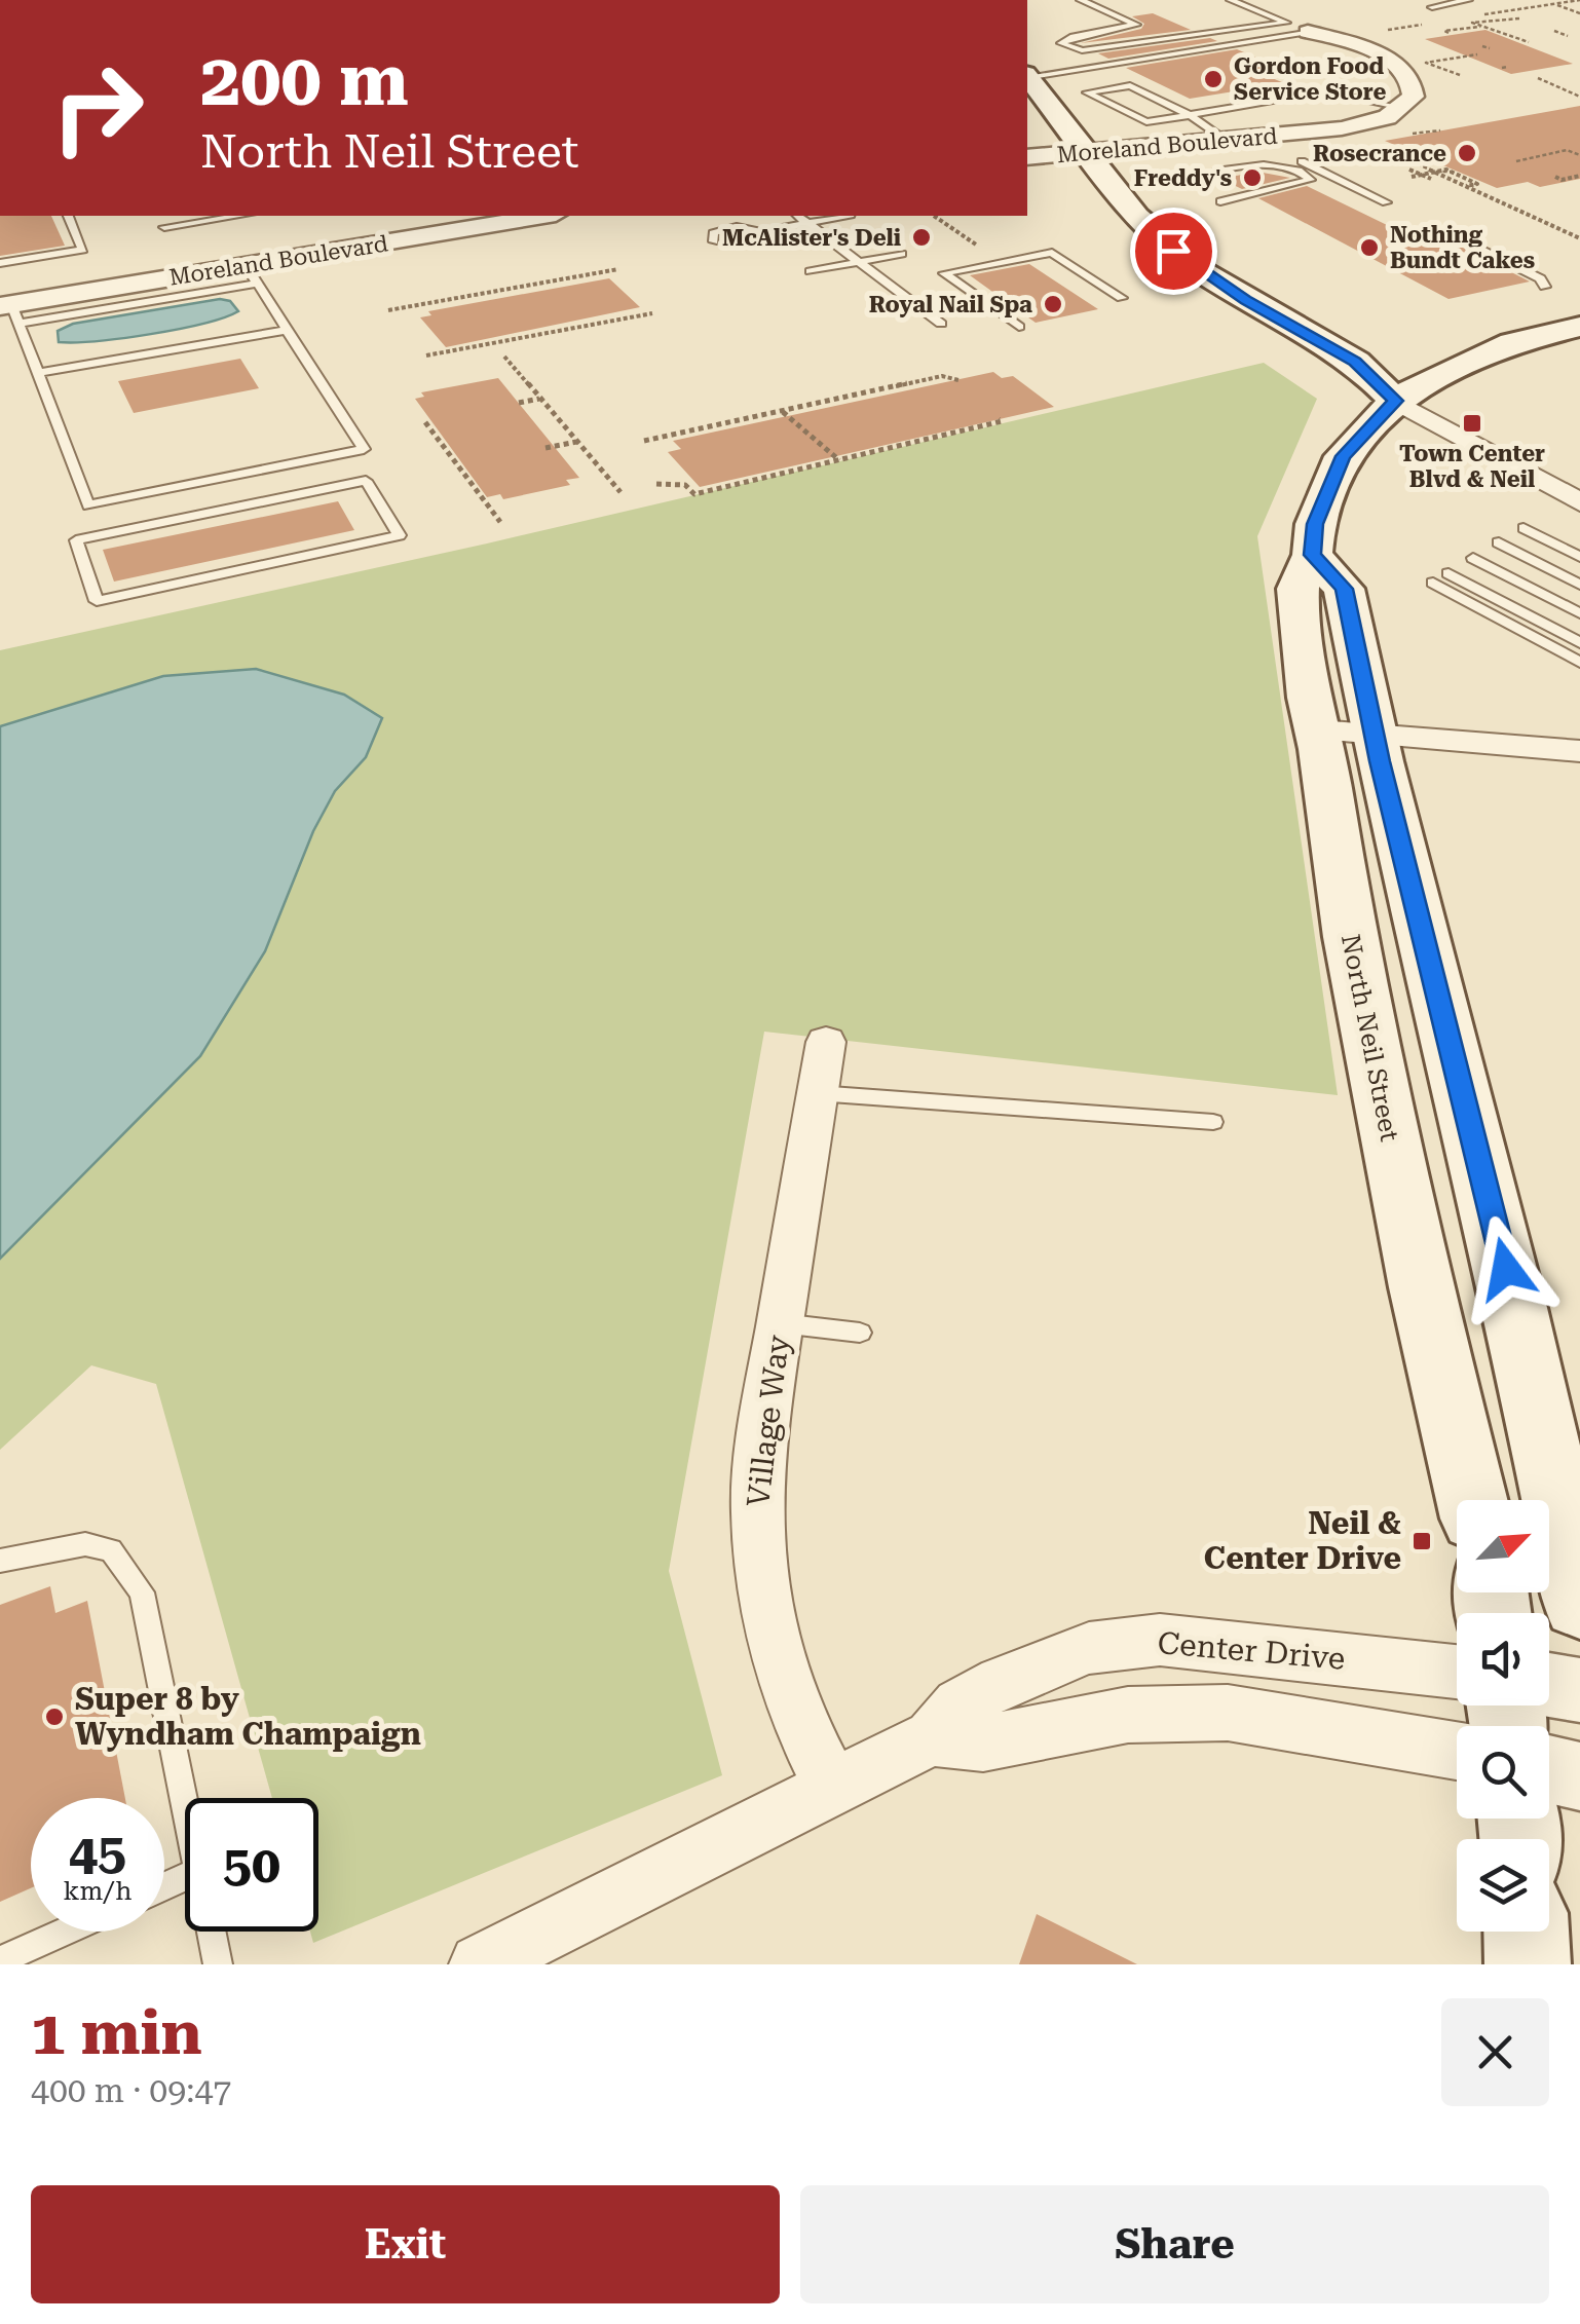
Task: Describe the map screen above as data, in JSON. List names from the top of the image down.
{
  "streets": {
    "main road": ["North Neil Street"],
    "street": ["Moreland Boulevard", "Village Way", "Center Drive"]
  },
  "crossings": [
    ["Village Way", "Center Drive"]
  ],
  "places": {
    "other": [
      "Gordon Food Service Store",
      "Rosecrance",
      "Freddy's",
      "McAlister's Deli",
      "Nothing Bundt Cakes",
      "Royal Nail Spa",
      "Super 8 by Wyndham Champaign"
    ],
    "transit": ["Town Center Blvd & Neil", "Neil & Center Drive"]
  },
  "north": "top right",
  "page": {
    "turn": ["200 m", "North Neil Street"],
    "speed": "45 km/h",
    "limit": "50",
    "heading": ["1 min", "400 m · 09:47"],
    "buttons": ["Exit", "Share"]
  }
}
